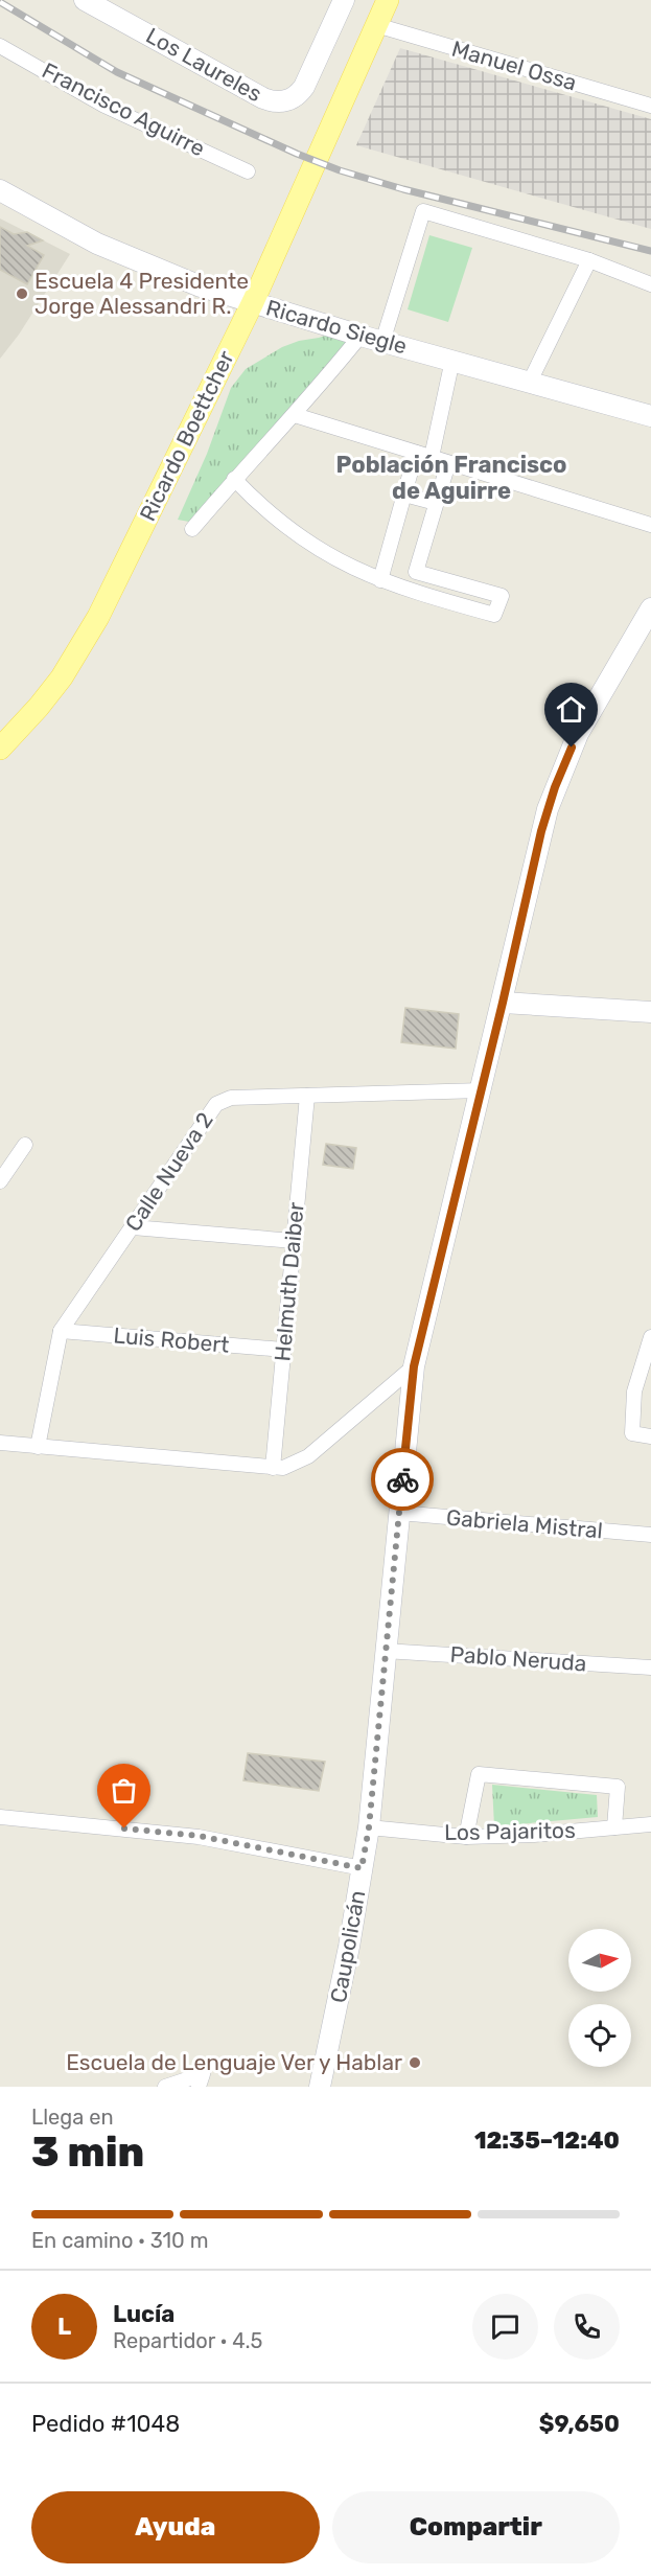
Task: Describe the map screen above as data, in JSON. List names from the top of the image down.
{
  "streets": {
    "main road": ["Ricardo Boettcher"],
    "street": [
      "Los Laureles",
      "Manuel Ossa",
      "Francisco Aguirre",
      "Ricardo Siegle",
      "Calle Nueva 2",
      "Helmuth Daiber",
      "Luis Robert",
      "Gabriela Mistral",
      "Pablo Neruda",
      "Los Pajaritos",
      "Caupolicán"
    ]
  },
  "crossings": [
    ["Manuel Ossa", "Ricardo Boettcher"],
    ["Ricardo Siegle", "Ricardo Boettcher"],
    ["Calle Nueva 2", "Helmuth Daiber"],
    ["Calle Nueva 2", "Luis Robert"],
    ["Calle Nueva 2", "Caupolicán"],
    ["Helmuth Daiber", "Luis Robert"],
    ["Gabriela Mistral", "Caupolicán"],
    ["Pablo Neruda", "Caupolicán"],
    ["Los Pajaritos", "Caupolicán"]
  ],
  "districts": ["Población Francisco de Aguirre"],
  "places": ["Escuela 4 Presidente Jorge Alessandri R.", "Escuela de Lenguaje Ver y Hablar"],
  "north": "right",
  "page": {
    "heading": ["3 min", "Llega en", "12:35–12:40"],
    "panel": [
      "Lucía",
      "Repartidor · 4.5",
      "Pedido #1048",
      "$9,650"
    ],
    "bar": "En camino · 310 m",
    "round": "L",
    "buttons": ["Ayuda", "Compartir"]
  }
}
